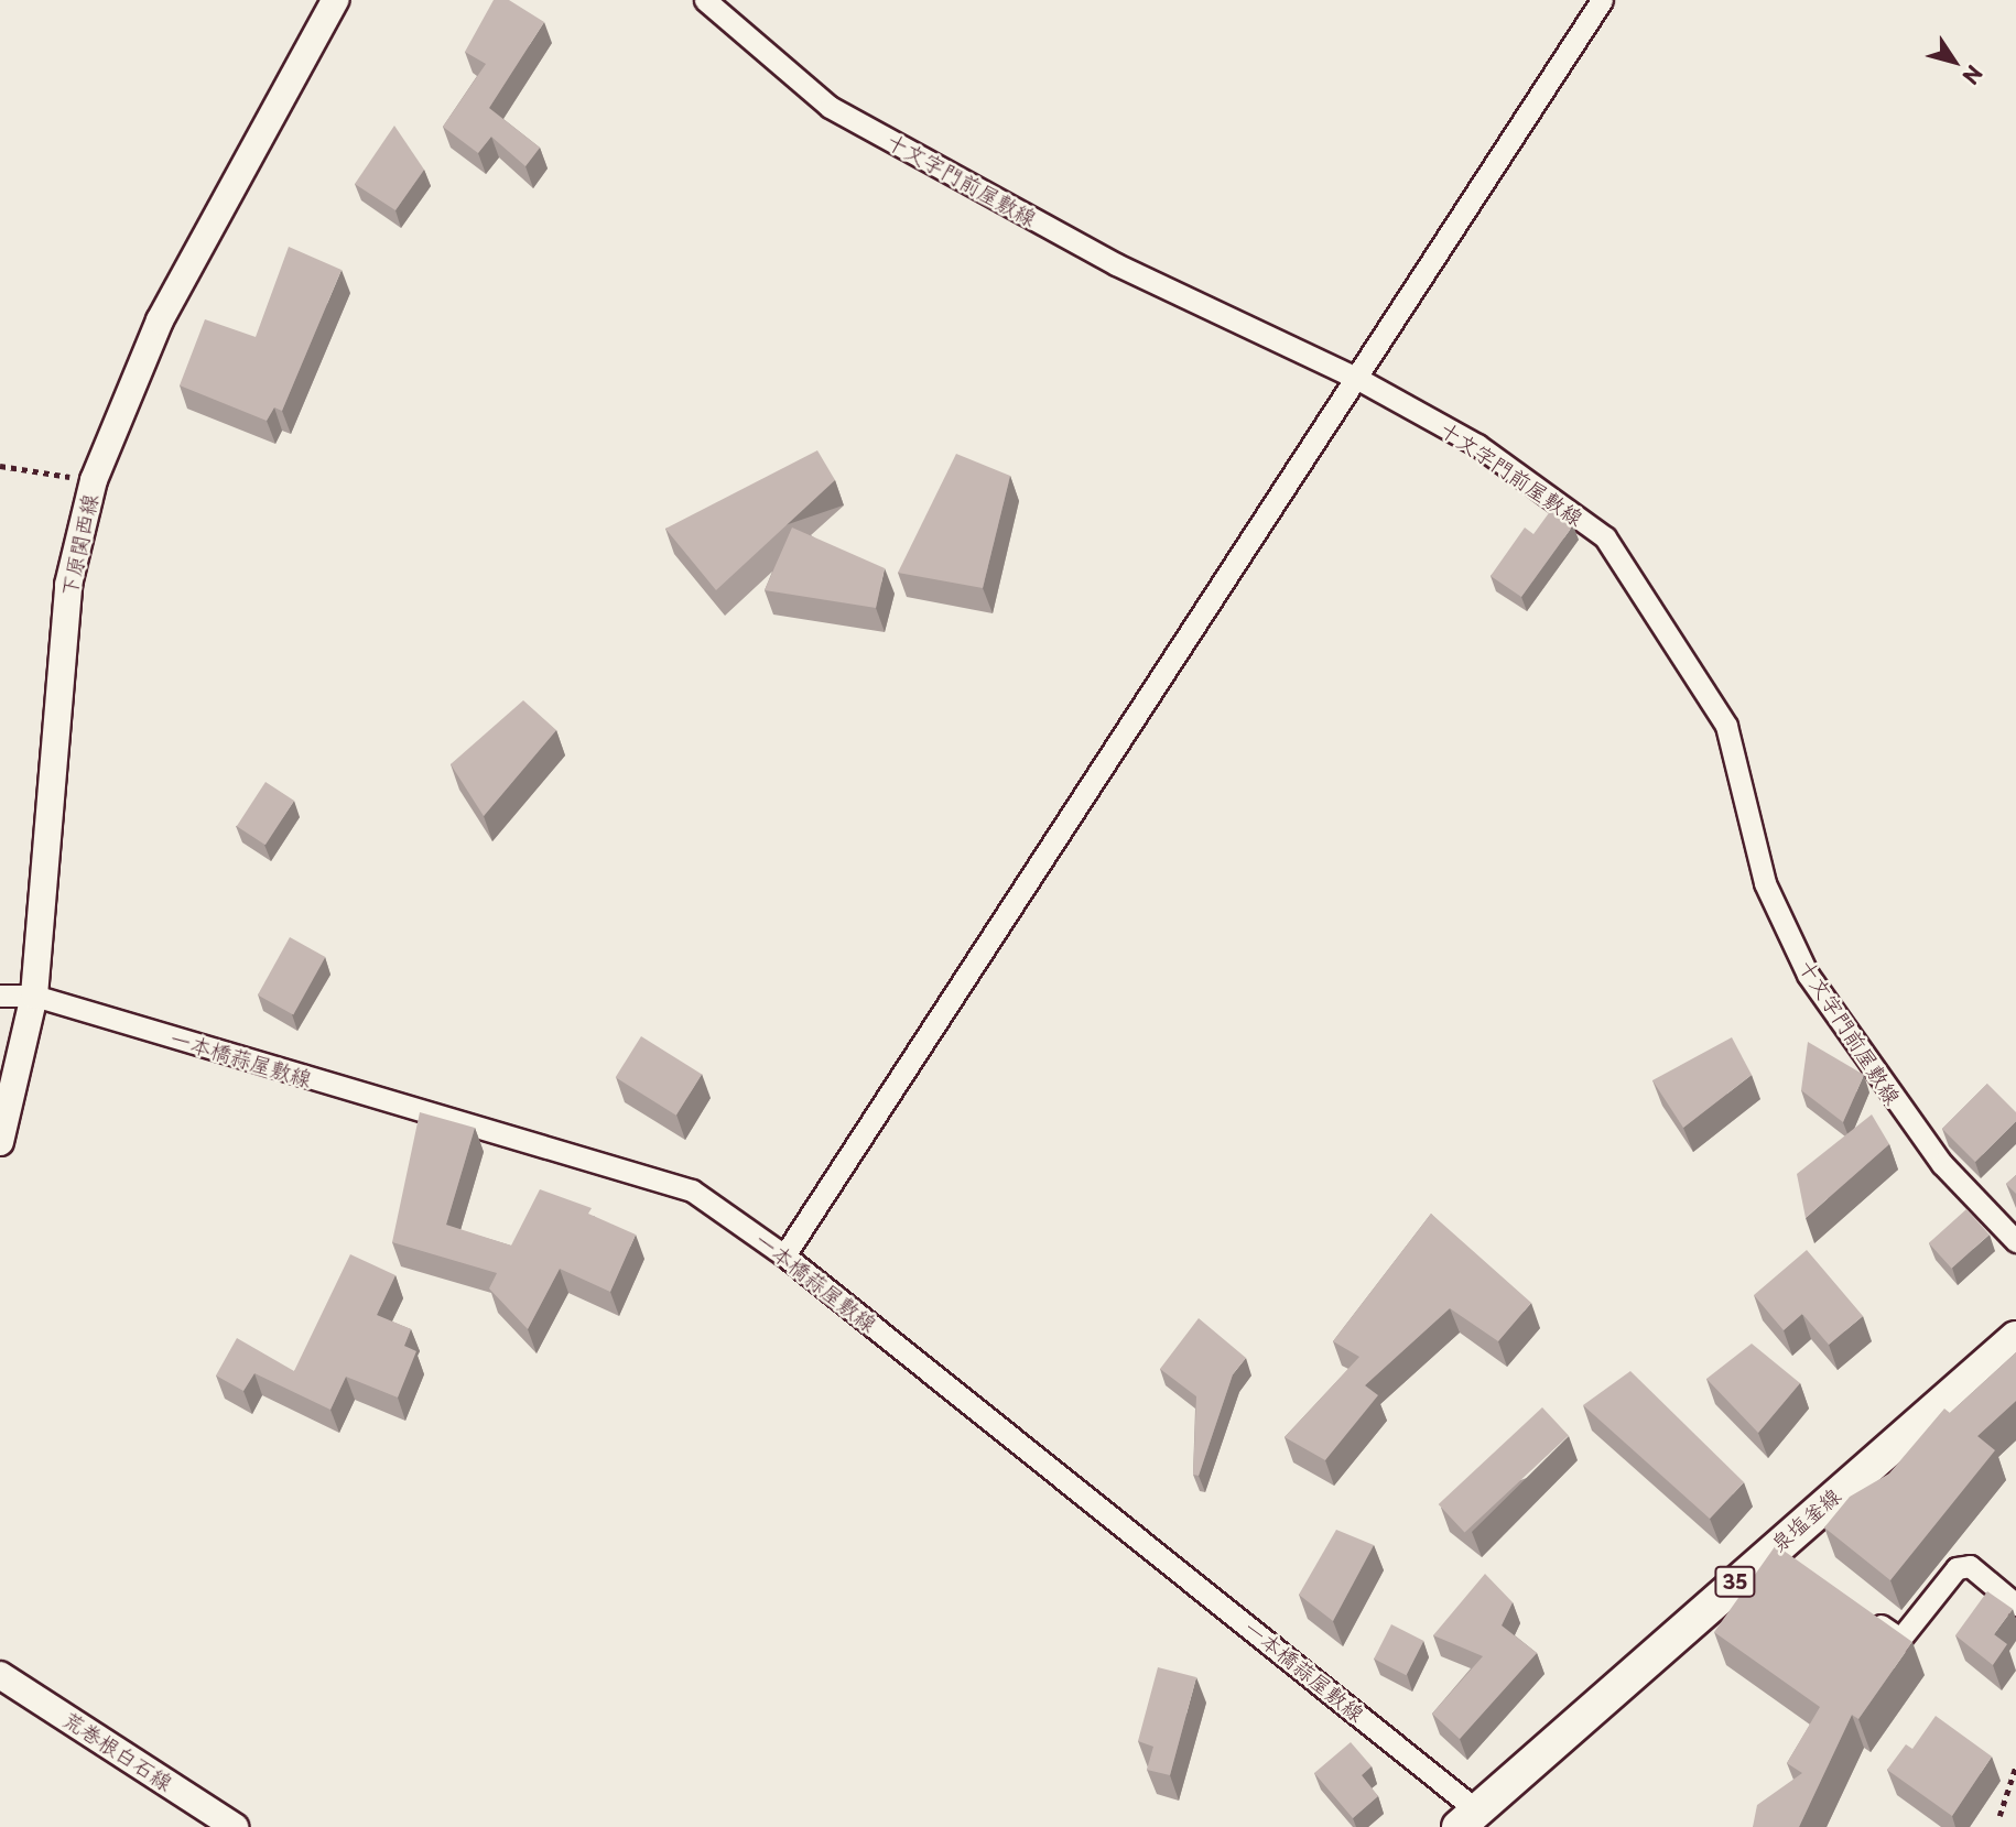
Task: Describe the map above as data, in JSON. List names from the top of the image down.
{
  "streets": {
    "main road": ["泉塩釜線", "35"],
    "street": [
      "十文字門前屋敷線",
      "下原関西線",
      "一本橋蒜屋敷線",
      "荒巻根白石線"
    ]
  },
  "crossings": [
    ["下原関西線", "一本橋蒜屋敷線"],
    ["一本橋蒜屋敷線", "泉塩釜線"]
  ],
  "north": "bottom right"
}
